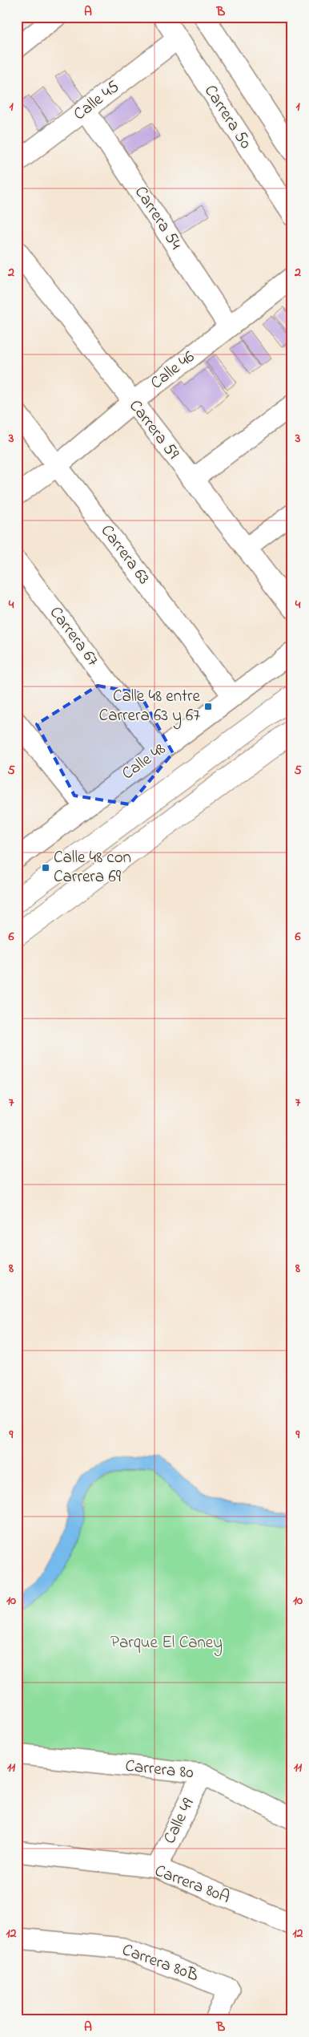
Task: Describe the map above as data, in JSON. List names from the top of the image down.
{
  "streets": {
    "main road": ["Calle 48"],
    "street": [
      "Calle 45",
      "Carrera 50",
      "Carrera 54",
      "Calle 46",
      "Carrera 59",
      "Carrera 63",
      "Carrera 67",
      "Carrera 80",
      "Calle 49",
      "Carrera 80A",
      "Carrera 80B"
    ]
  },
  "crossings": [
    ["Calle 45", "Carrera 50"],
    ["Calle 45", "Carrera 54"],
    ["Carrera 54", "Calle 46"],
    ["Calle 46", "Carrera 59"],
    ["Calle 46", "Carrera 63"],
    ["Carrera 63", "Calle 48"],
    ["Carrera 67", "Calle 48"],
    ["Carrera 80", "Calle 49"],
    ["Calle 49", "Carrera 80A"]
  ],
  "parks": ["Parque El Caney"],
  "places": {
    "transit": ["Calle 48 entre Carrera 63 y 67", "Calle 48 con Carrera 69"]
  },
  "grid": {
    "columns": ["A", "B"],
    "rows": [
      "1",
      "2",
      "3",
      "4",
      "5",
      "6",
      "7",
      "8",
      "9",
      "10",
      "11",
      "12"
    ]
  }
}
